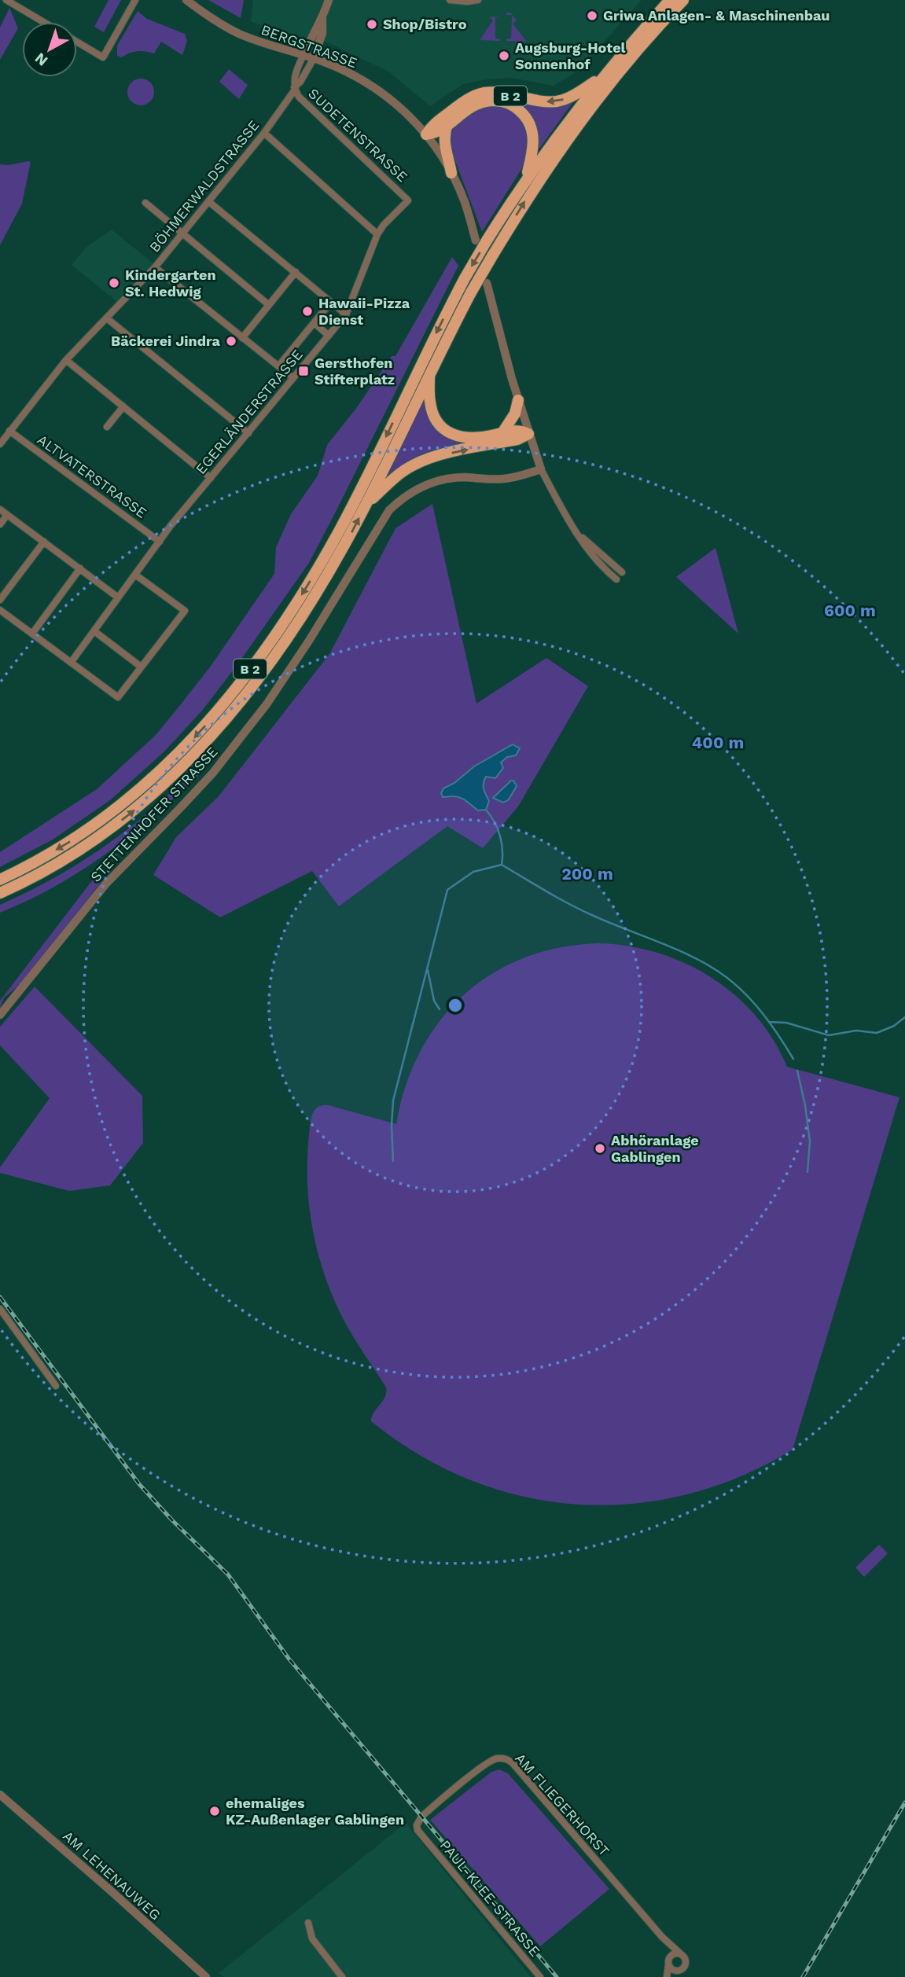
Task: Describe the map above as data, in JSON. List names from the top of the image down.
{
  "streets": {
    "highway": ["B 2"],
    "street": [
      "BERGSTRASSE",
      "SUDETENSTRASSE",
      "BÖHMERWALDSTRASSE",
      "EGERLÄNDERSTRASSE",
      "ALTVATERSTRASSE",
      "STETTENHOFER STRASSE",
      "AM FLIEGERHORST",
      "AM LEHENAUWEG",
      "PAUL-KLEE-STRASSE"
    ]
  },
  "crossings": [
    ["BERGSTRASSE", "B 2"],
    ["BERGSTRASSE", "SUDETENSTRASSE"],
    ["SUDETENSTRASSE", "BÖHMERWALDSTRASSE"],
    ["SUDETENSTRASSE", "EGERLÄNDERSTRASSE"],
    ["BÖHMERWALDSTRASSE", "ALTVATERSTRASSE"],
    ["EGERLÄNDERSTRASSE", "ALTVATERSTRASSE"],
    ["AM FLIEGERHORST", "PAUL-KLEE-STRASSE"]
  ],
  "places": {
    "other": [
      "Griwa Anlagen- & Maschinenbau",
      "Shop/Bistro",
      "Augsburg-Hotel Sonnenhof",
      "Kindergarten St. Hedwig",
      "Hawaii-Pizza Dienst",
      "Bäckerei Jindra",
      "Abhöranlage Gablingen",
      "ehemaliges KZ-Außenlager Gablingen"
    ],
    "transit": ["Gersthofen Stifterplatz"]
  },
  "north": "bottom left",
  "rings": ["600 m", "400 m", "200 m"]
}
